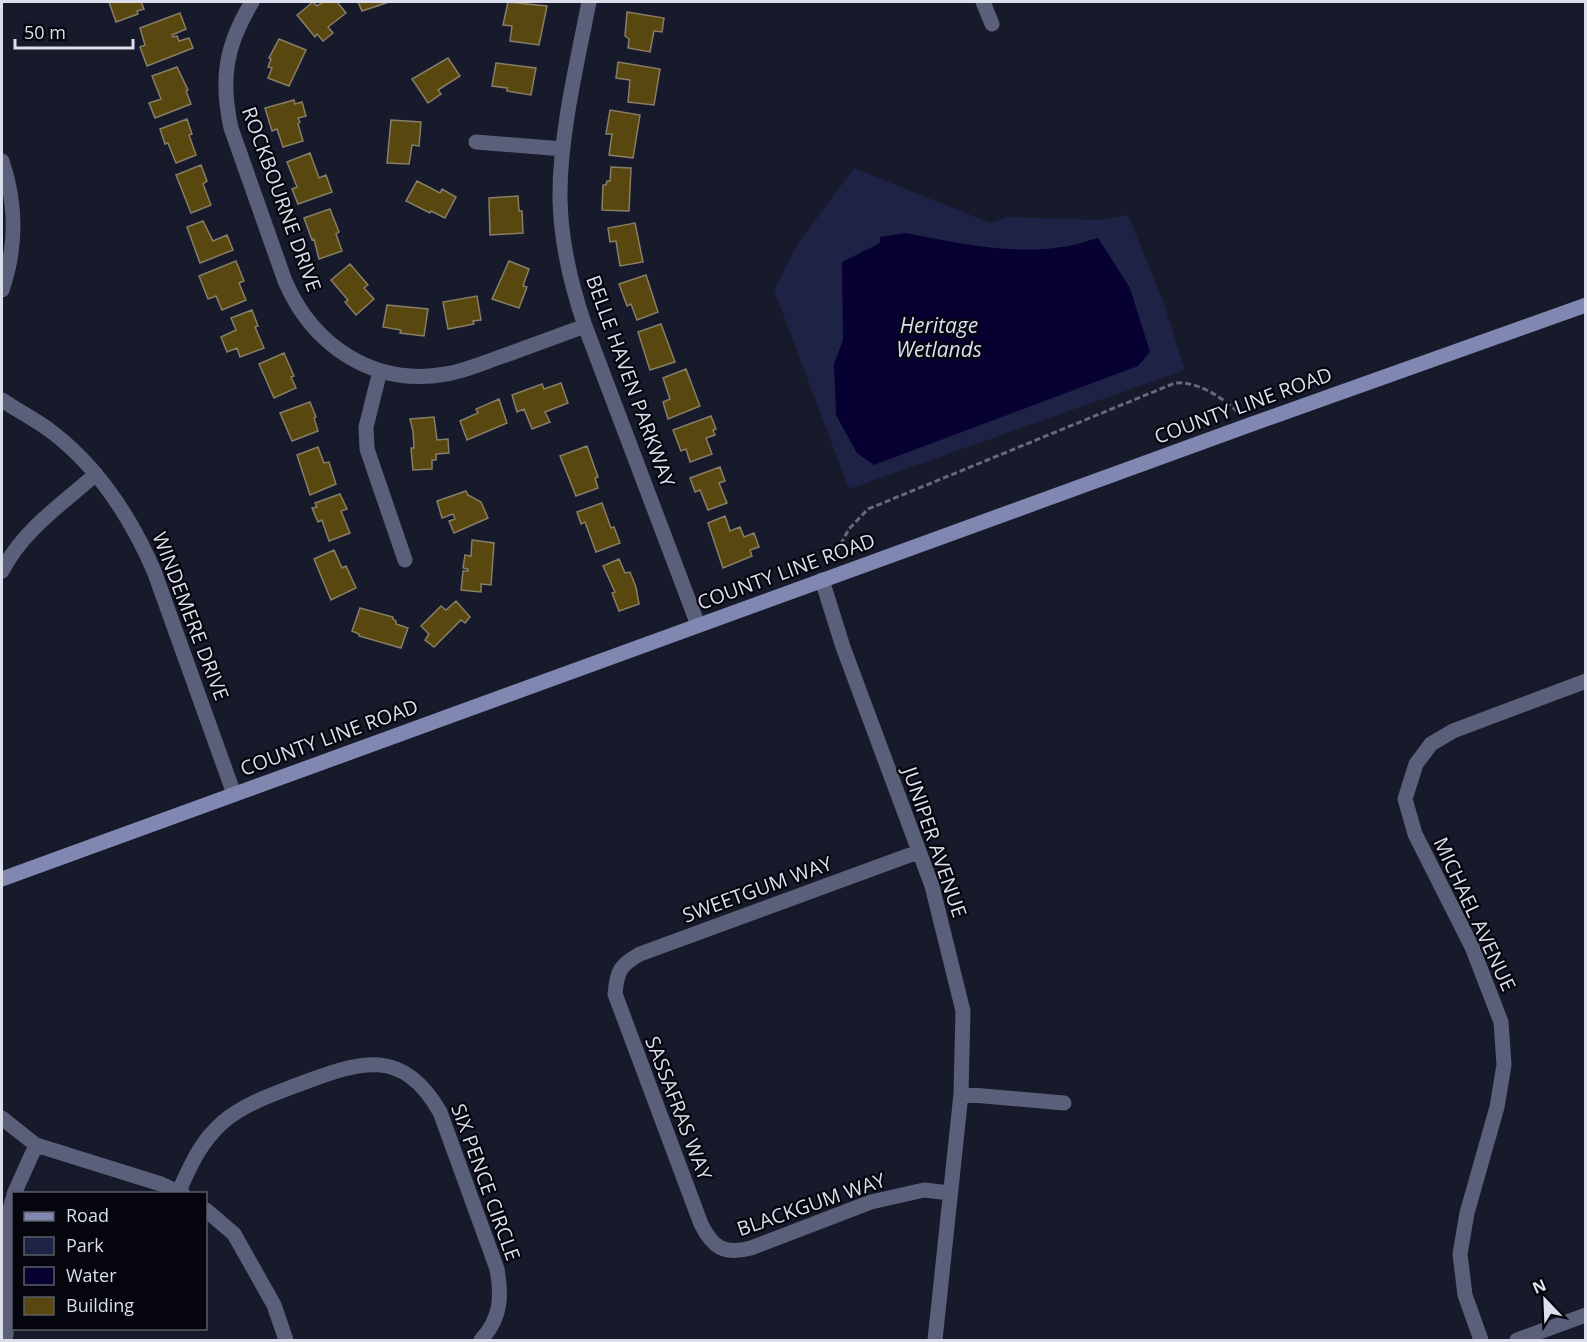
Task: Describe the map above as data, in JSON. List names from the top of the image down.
{
  "streets": {
    "main road": ["COUNTY LINE ROAD"],
    "street": [
      "ROCKBOURNE DRIVE",
      "BELLE HAVEN PARKWAY",
      "WINDEMERE DRIVE",
      "JUNIPER AVENUE",
      "SWEETGUM WAY",
      "MICHAEL AVENUE",
      "SASSAFRAS WAY",
      "SIX PENCE CIRCLE",
      "BLACKGUM WAY"
    ]
  },
  "crossings": [
    ["ROCKBOURNE DRIVE", "BELLE HAVEN PARKWAY"],
    ["BELLE HAVEN PARKWAY", "COUNTY LINE ROAD"],
    ["COUNTY LINE ROAD", "WINDEMERE DRIVE"],
    ["COUNTY LINE ROAD", "JUNIPER AVENUE"],
    ["JUNIPER AVENUE", "SWEETGUM WAY"],
    ["JUNIPER AVENUE", "BLACKGUM WAY"],
    ["SWEETGUM WAY", "SASSAFRAS WAY"],
    ["SASSAFRAS WAY", "BLACKGUM WAY"]
  ],
  "water": ["Heritage Wetlands"],
  "legend": [
    "Road",
    "Park",
    "Water",
    "Building"
  ],
  "scale_bar": "50 m",
  "north": "top left"
}
